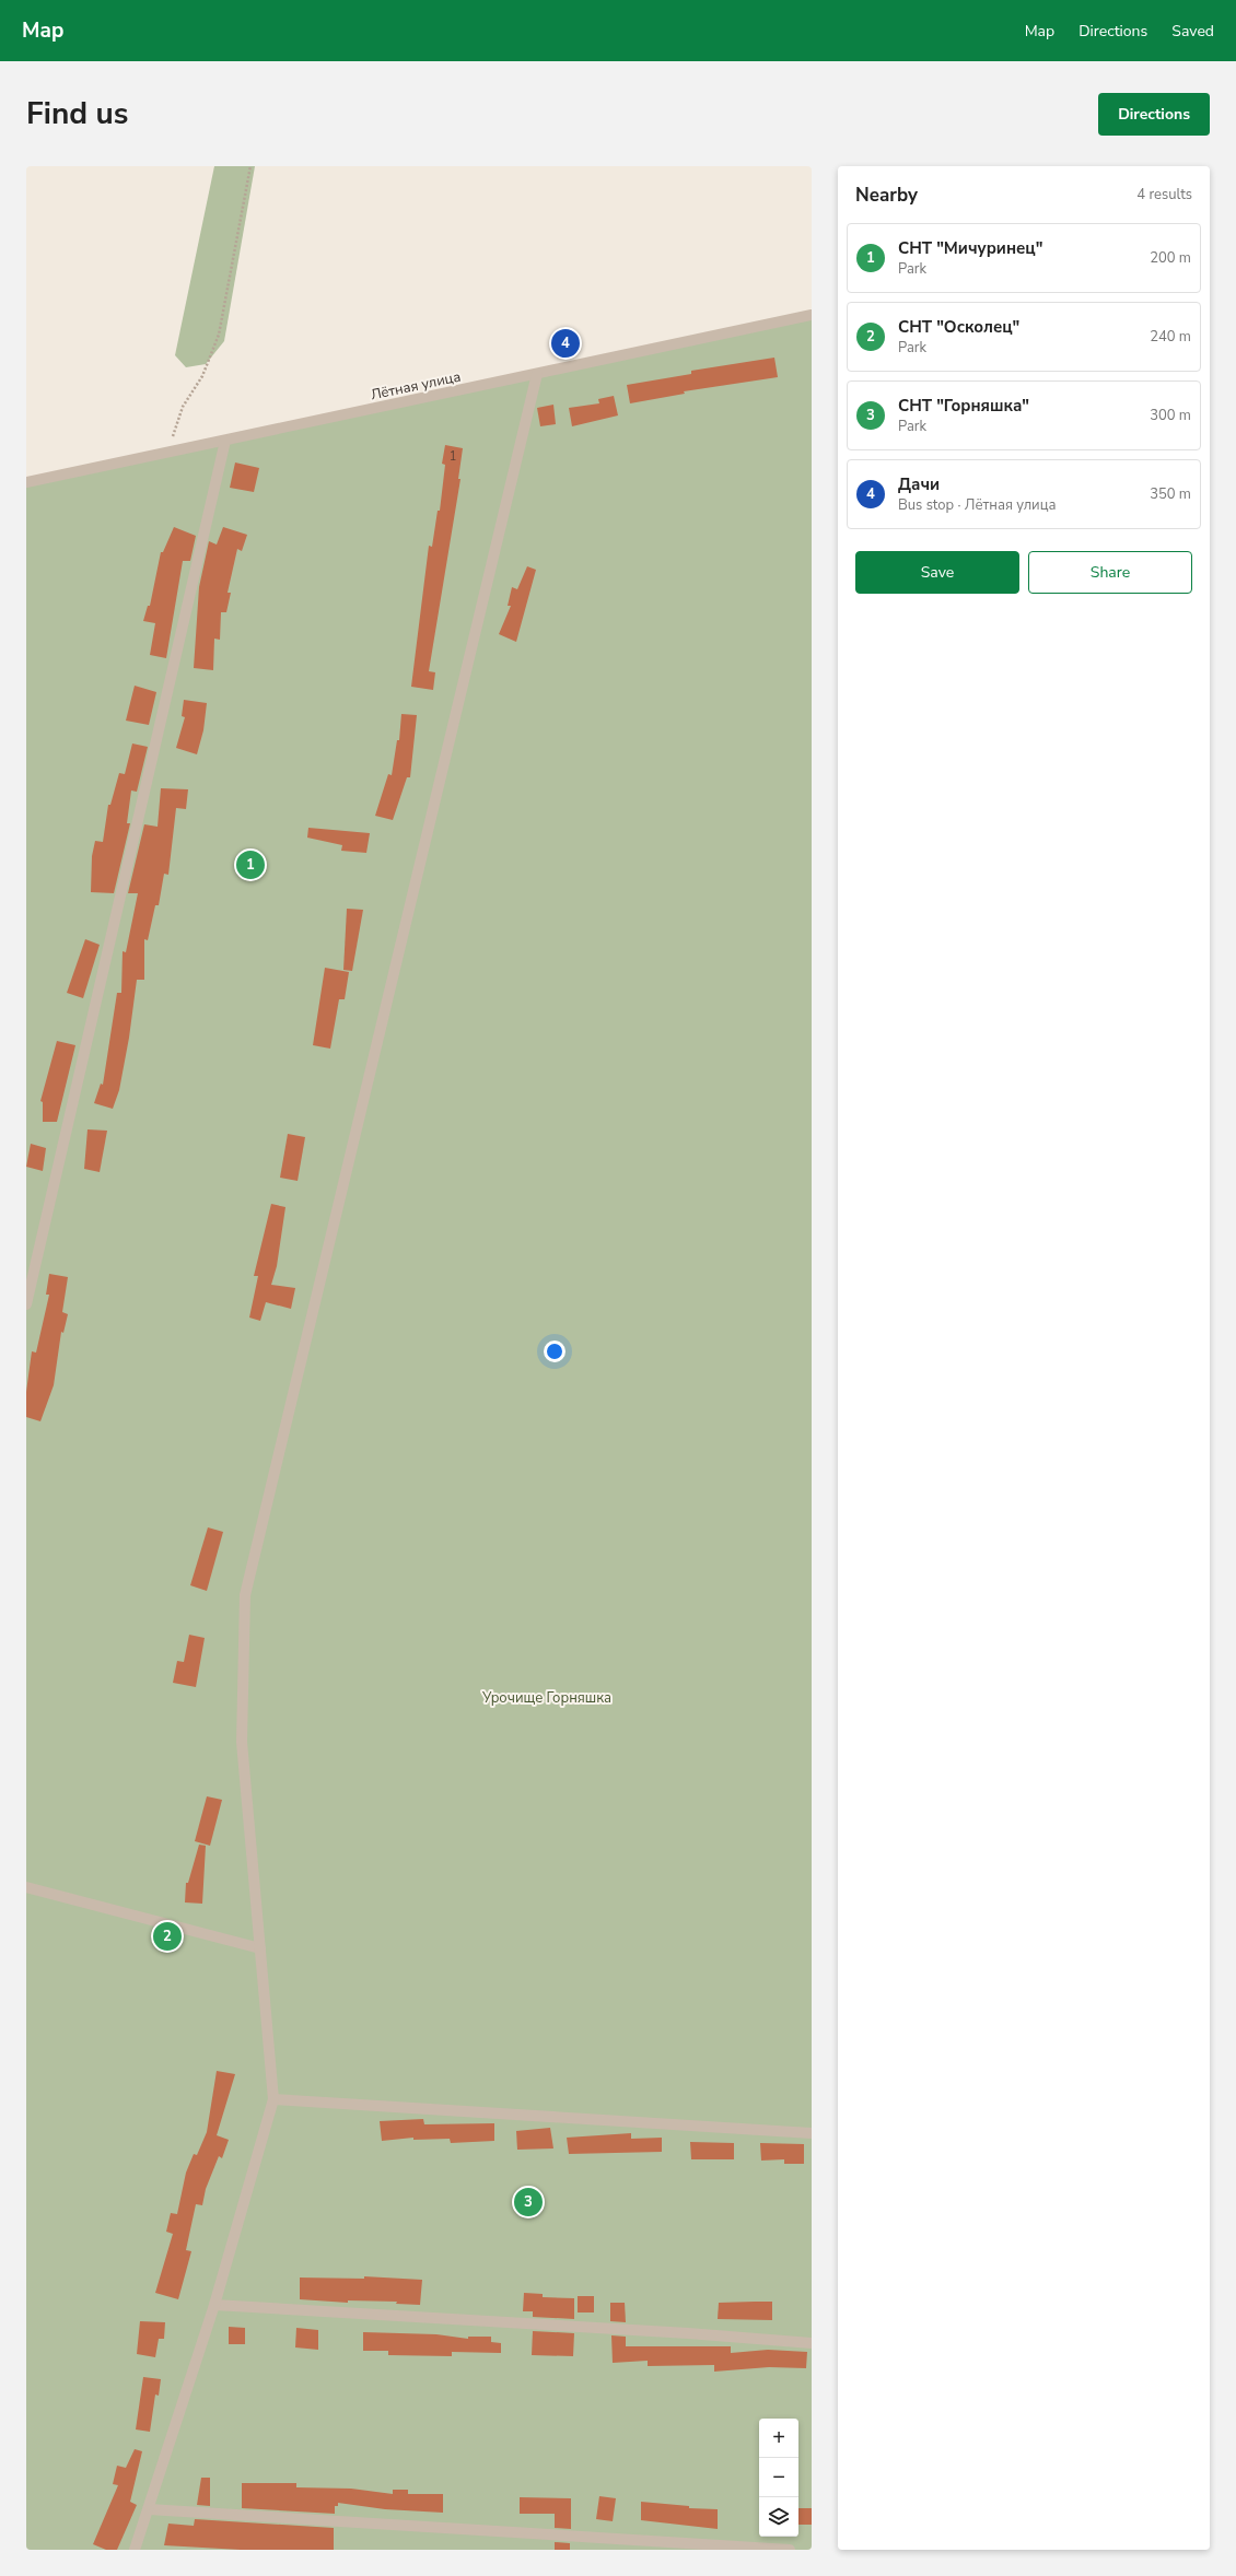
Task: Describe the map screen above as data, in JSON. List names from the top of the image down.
{
  "streets": {
    "street": ["Лётная улица"]
  },
  "parks": ["Урочище Горняшка"],
  "house_numbers": ["1"],
  "page": {
    "header": "Map",
    "nav": ["Map", "Directions", "Saved"],
    "title": "Find us",
    "buttons": [
      "Directions",
      ["Save", "Share"]
    ],
    "heading": ["Nearby", "4 results"],
    "list": [
      {
        "mark": "1",
        "name": "СНТ \"Мичуринец\"",
        "note": "Park",
        "value": "200 m"
      },
      {
        "mark": "2",
        "name": "СНТ \"Осколец\"",
        "note": "Park",
        "value": "240 m"
      },
      {
        "mark": "3",
        "name": "СНТ \"Горняшка\"",
        "note": "Park",
        "value": "300 m"
      },
      {
        "mark": "4",
        "name": "Дачи",
        "note": "Bus stop · Лётная улица",
        "value": "350 m"
      }
    ],
    "pins": [
      "4",
      "1",
      "2",
      "3"
    ],
    "map_buttons": ["+", "−"]
  }
}
